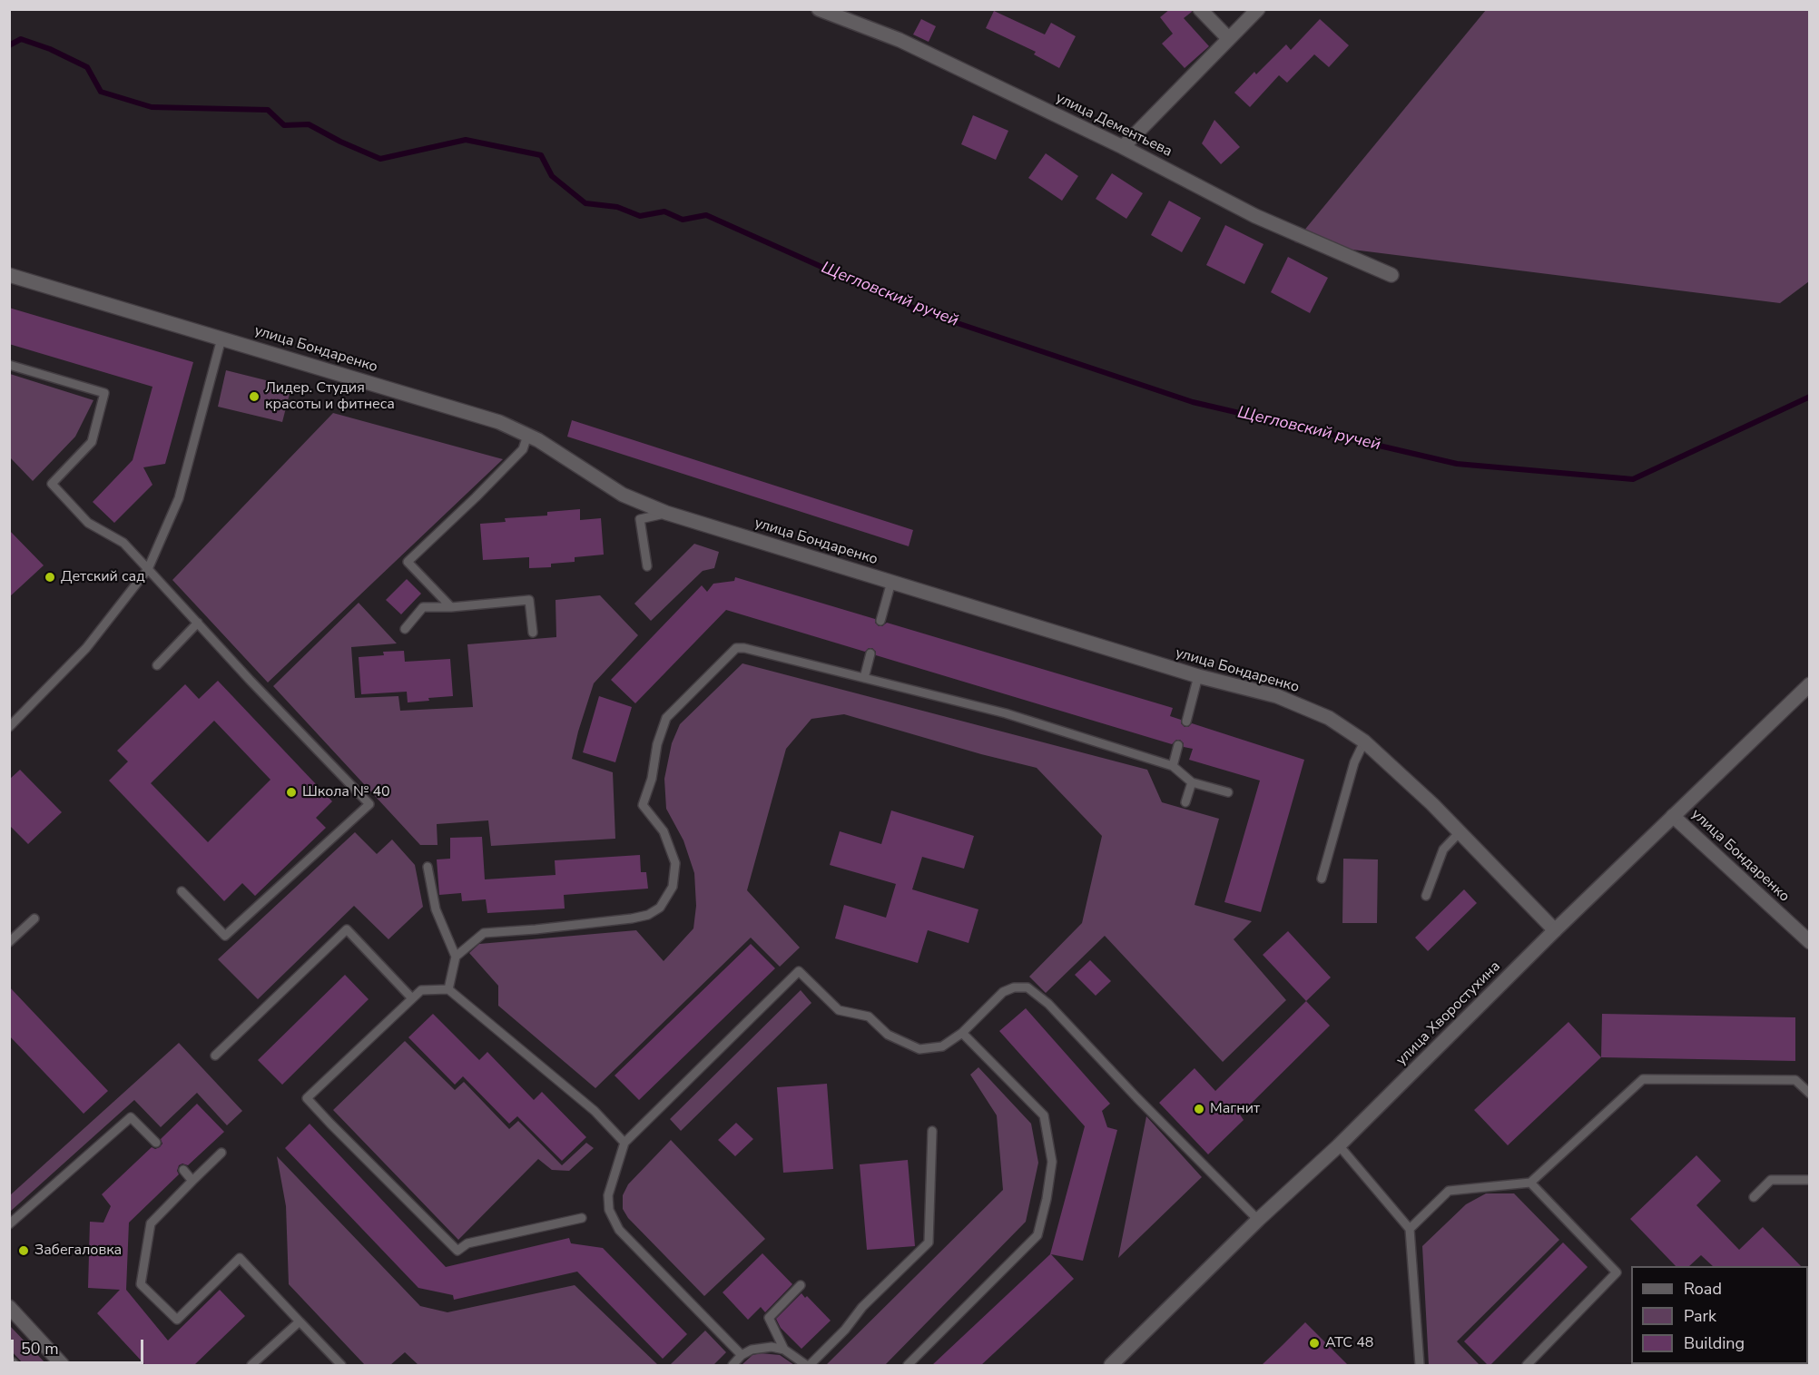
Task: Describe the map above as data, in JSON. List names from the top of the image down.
{
  "streets": {
    "street": ["улица Дементьева", "улица Бондаренко", "улица Хворостухина"]
  },
  "crossings": [
    ["улица Бондаренко", "улица Хворостухина"]
  ],
  "water": ["Щегловский ручей"],
  "places": [
    "Лидер. Студия красоты и фитнеса",
    "Детский сад",
    "Школа № 40",
    "Магнит",
    "Забегаловка",
    "АТС 48"
  ],
  "legend": ["Road", "Park", "Building"],
  "scale_bar": "50 m"
}
